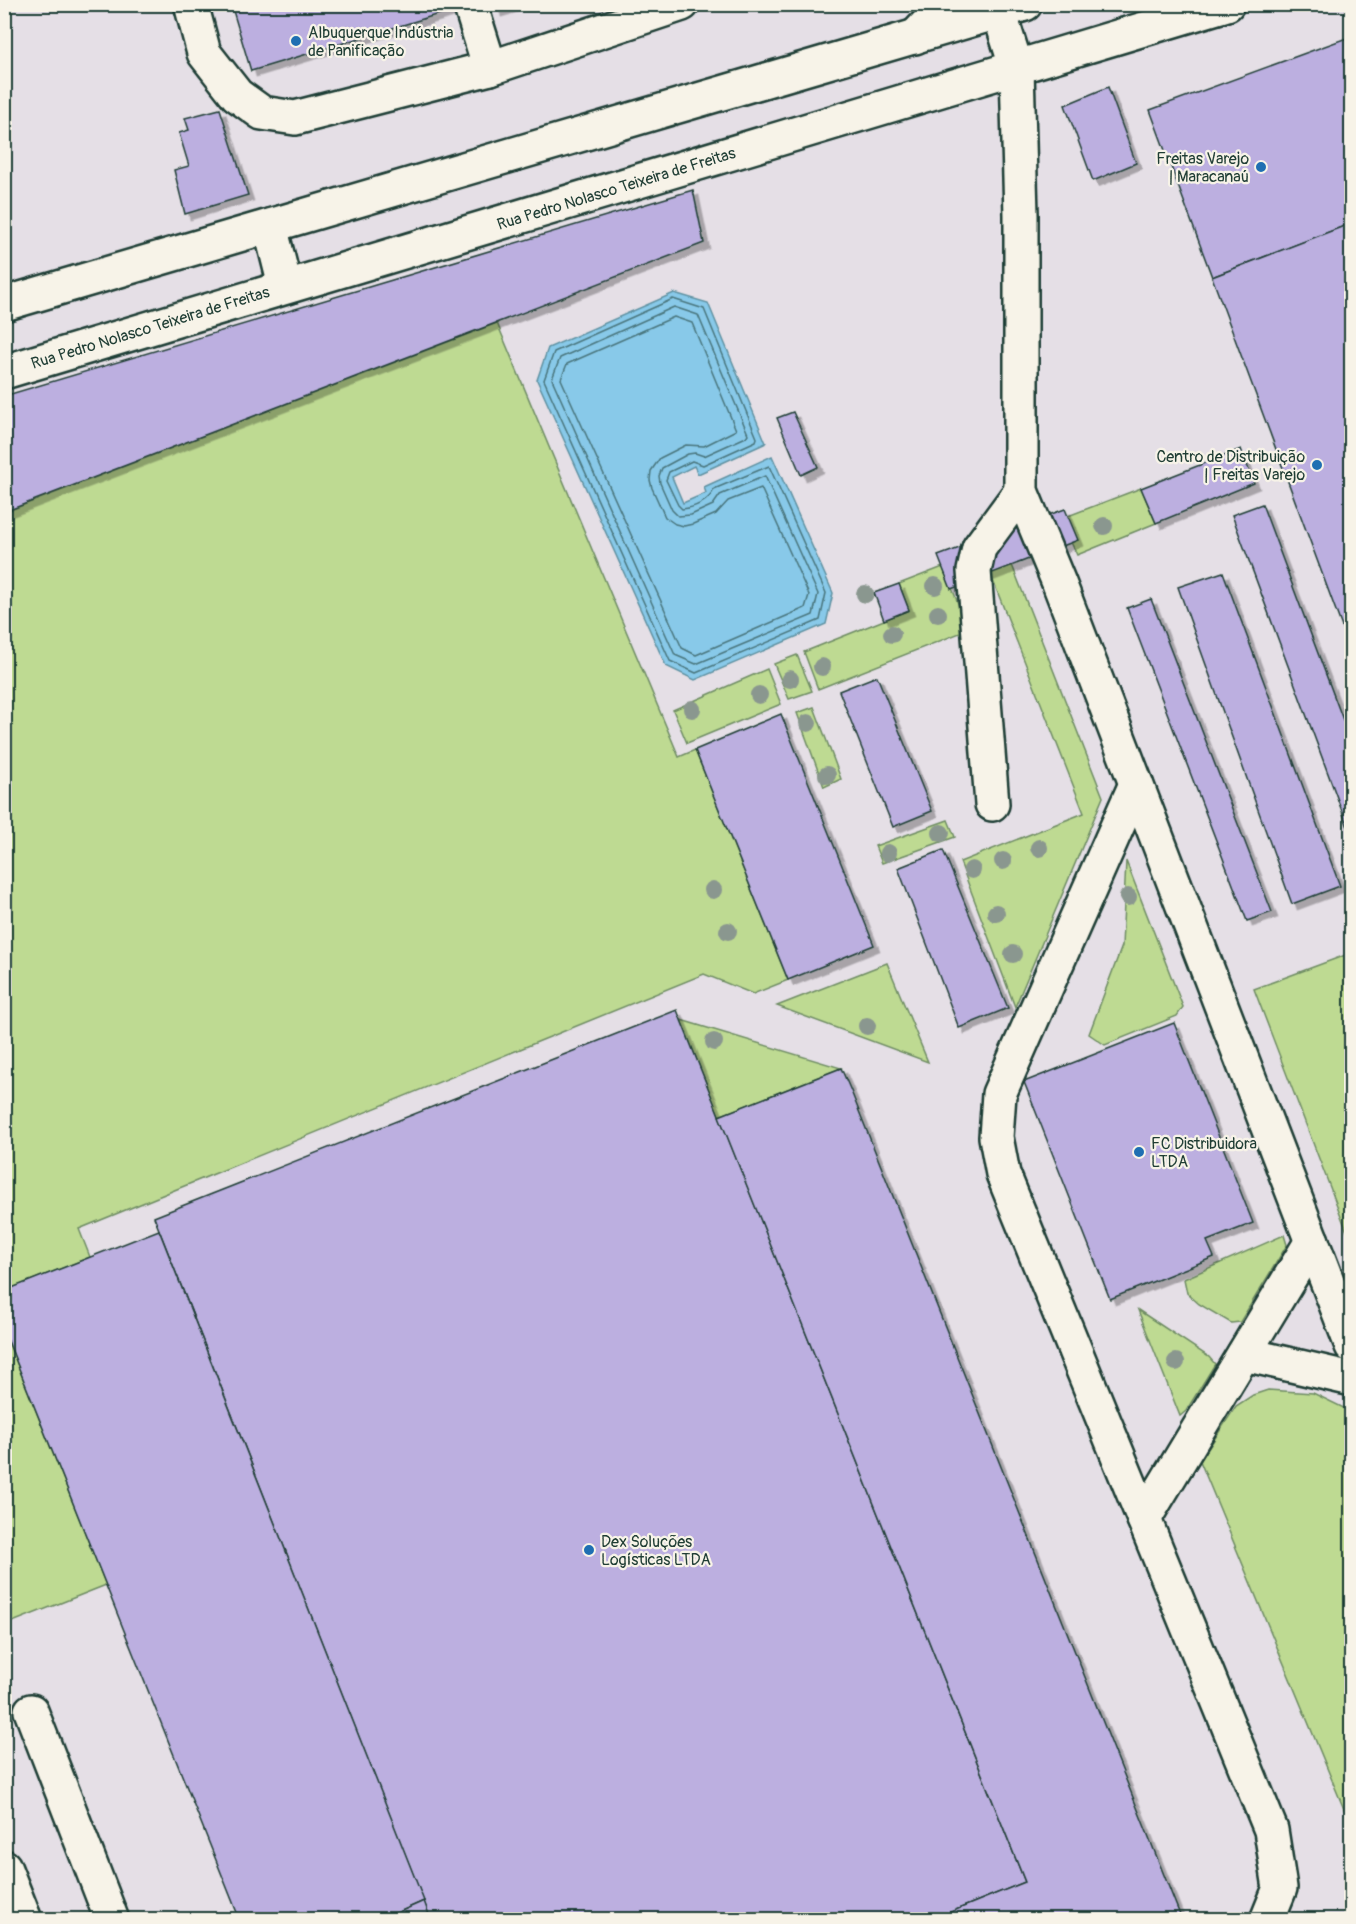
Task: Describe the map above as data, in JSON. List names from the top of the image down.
{
  "streets": {
    "main road": ["Rua Pedro Nolasco Teixeira de Freitas"]
  },
  "places": [
    "Albuquerque Indústria de Panificação",
    "Freitas Varejo | Maracanaú",
    "Centro de Distribuição | Freitas Varejo",
    "FC Distribuidora LTDA",
    "Dex Soluções Logísticas LTDA"
  ]
}
